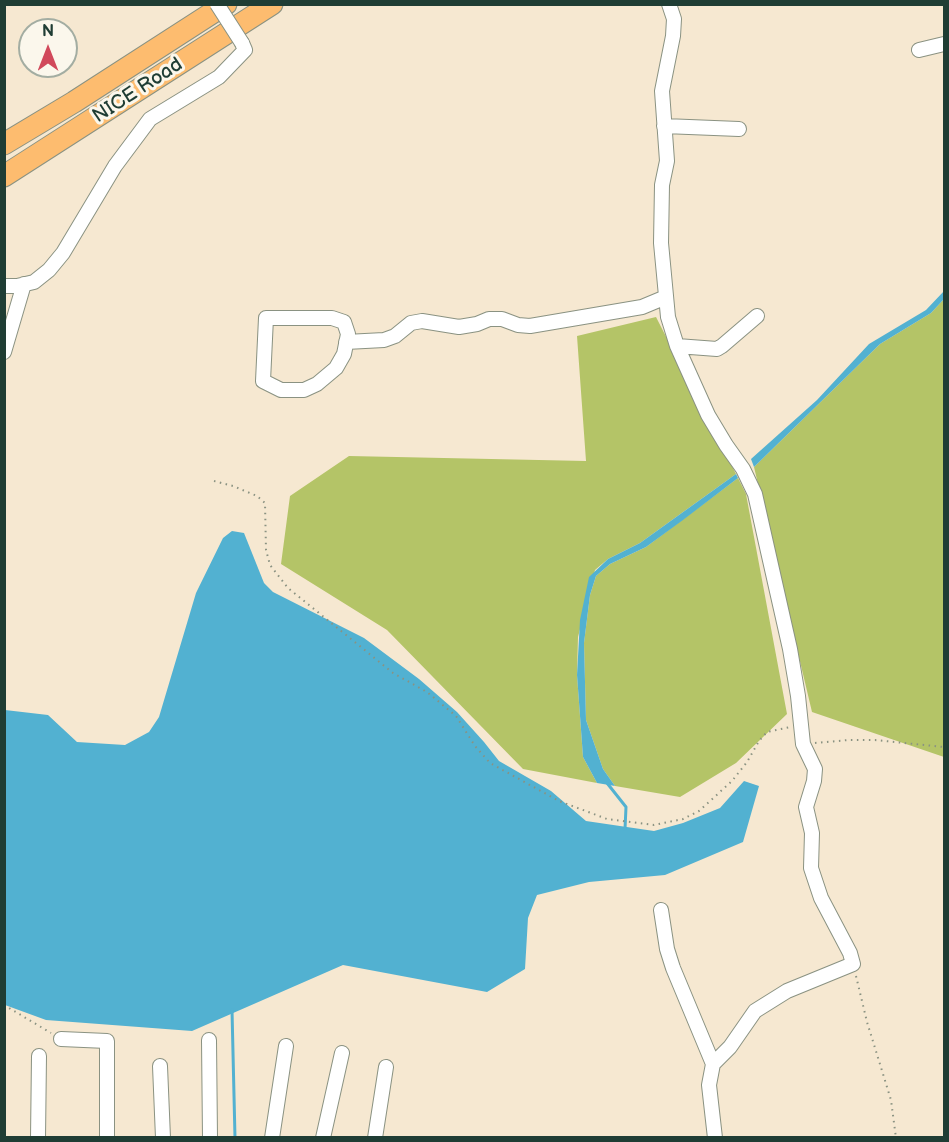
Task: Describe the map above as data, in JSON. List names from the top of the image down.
{
  "streets": {
    "highway": ["NICE Road"]
  },
  "north": "top"
}
